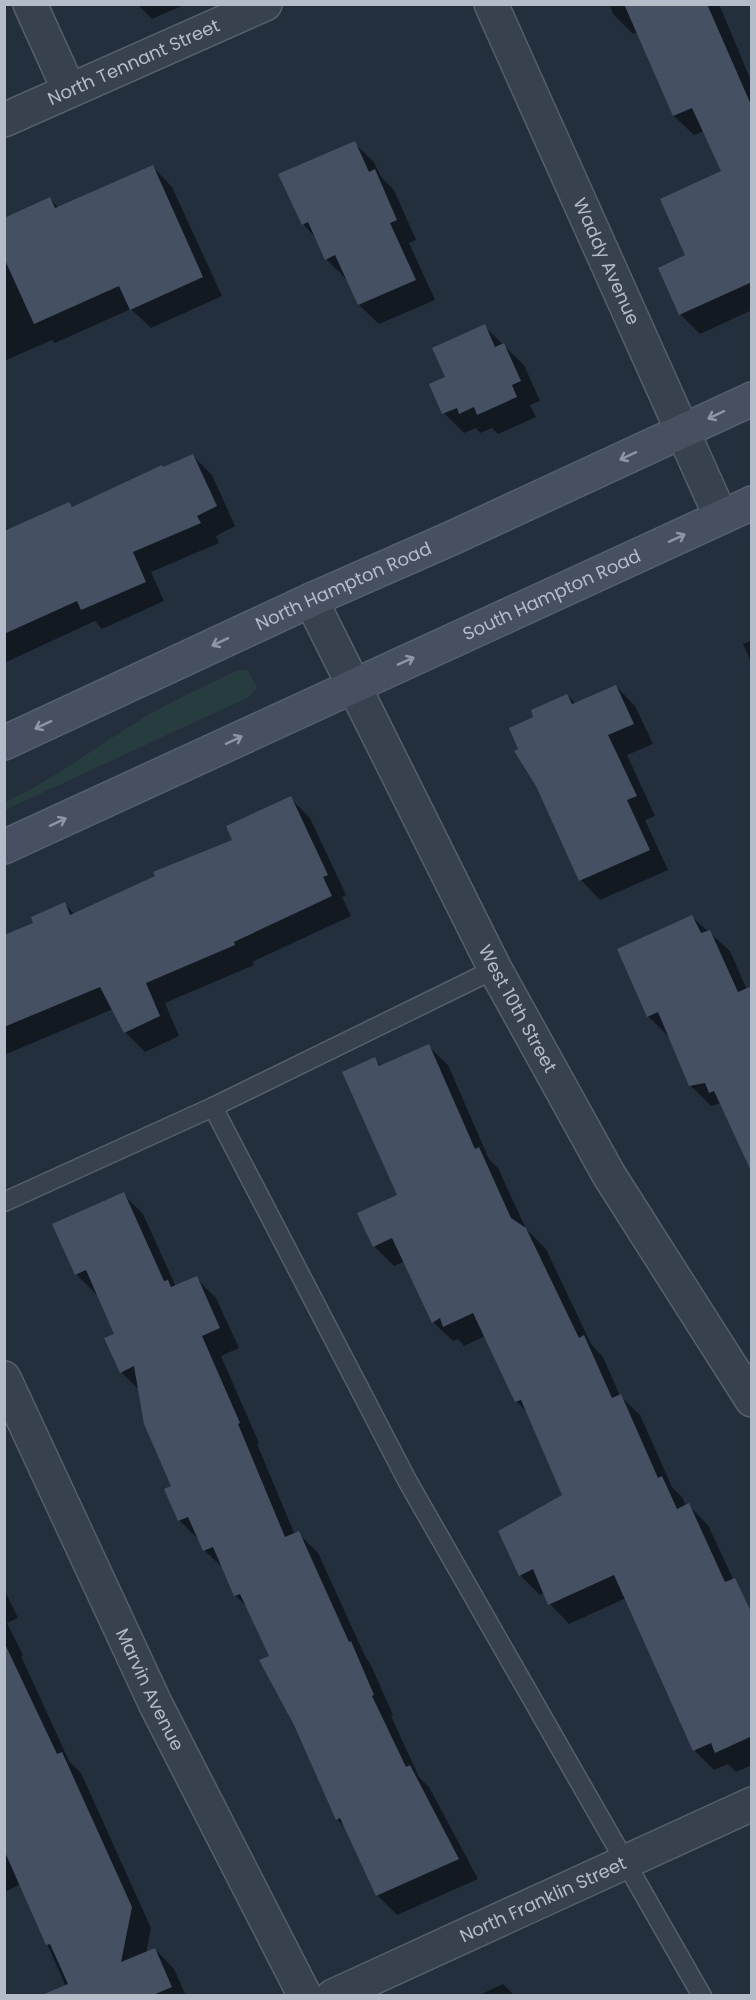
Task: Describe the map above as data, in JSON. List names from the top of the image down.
{
  "streets": {
    "main road": ["North Hampton Road", "South Hampton Road"],
    "street": [
      "North Tennant Street",
      "Waddy Avenue",
      "West 10th Street",
      "Marvin Avenue",
      "North Franklin Street"
    ]
  },
  "crossings": [
    ["Waddy Avenue", "North Hampton Road"],
    ["Waddy Avenue", "South Hampton Road"],
    ["North Hampton Road", "West 10th Street"],
    ["South Hampton Road", "West 10th Street"]
  ],
  "one_way": ["South Hampton Road"]
}
